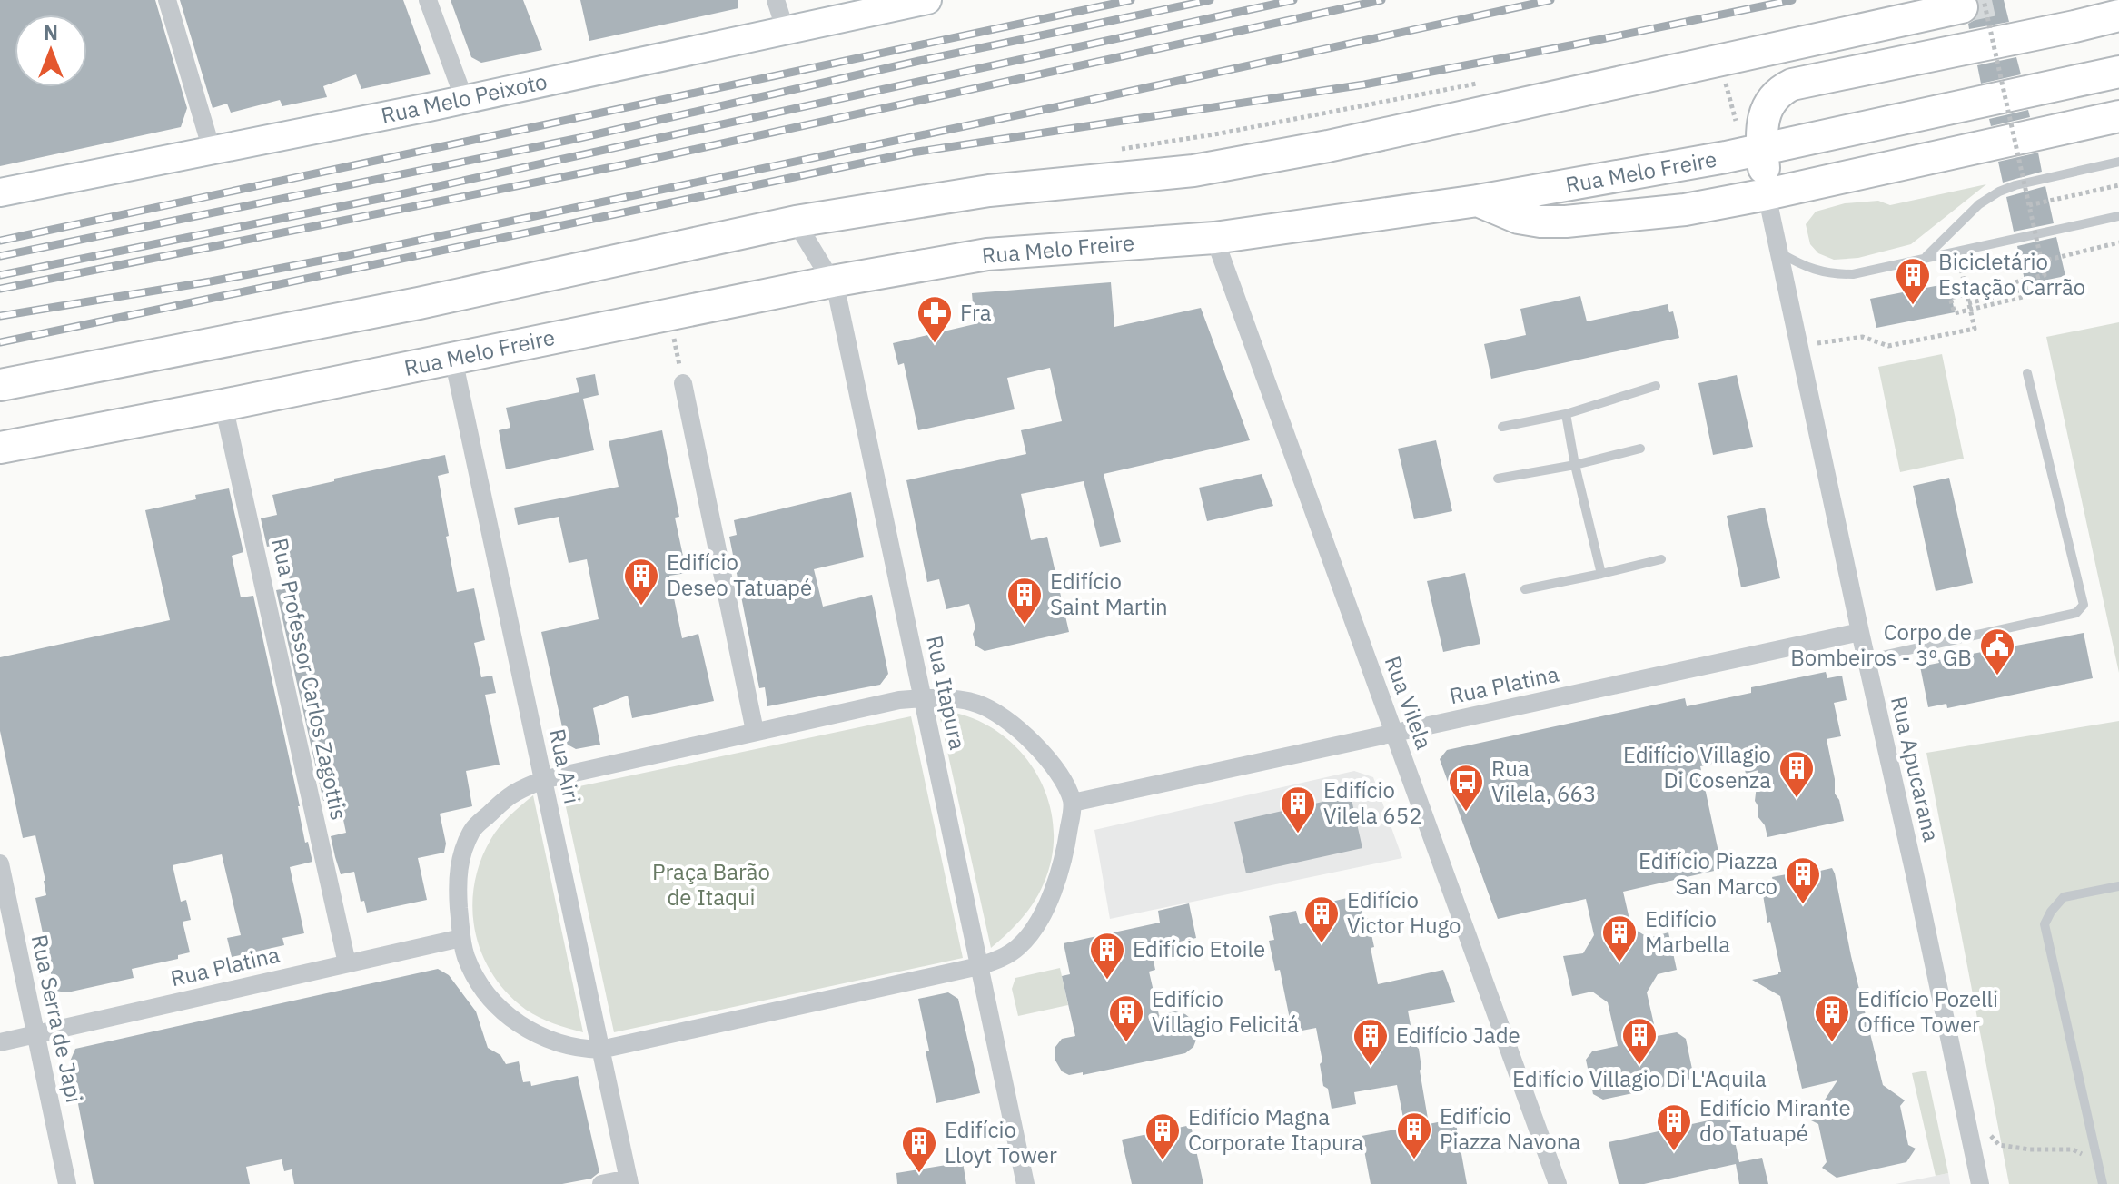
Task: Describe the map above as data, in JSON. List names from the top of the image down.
{
  "streets": {
    "highway": ["Rua Melo Freire"],
    "main road": ["Rua Melo Peixoto"],
    "street": [
      "Rua Professor Carlos Zagottis",
      "Rua Platina",
      "Rua Itapura",
      "Rua Vilela",
      "Rua Airi",
      "Rua Apucarana",
      "Rua Serra de Japi"
    ]
  },
  "crossings": [
    ["Rua Melo Freire", "Rua Professor Carlos Zagottis"],
    ["Rua Melo Freire", "Rua Itapura"],
    ["Rua Melo Freire", "Rua Vilela"],
    ["Rua Melo Freire", "Rua Airi"],
    ["Rua Professor Carlos Zagottis", "Rua Platina"],
    ["Rua Platina", "Rua Vilela"],
    ["Rua Platina", "Rua Apucarana"],
    ["Rua Platina", "Rua Serra de Japi"]
  ],
  "parks": ["Praça Barão de Itaqui"],
  "places": {
    "building": [
      "Bicicletário Estação Carrão",
      "Edifício Deseo Tatuapé",
      "Edifício Saint Martin",
      "Edifício Villagio Di Cosenza",
      "Edifício Vilela 652",
      "Edifício Piazza San Marco",
      "Edifício Victor Hugo",
      "Edifício Marbella",
      "Edifício Etoile",
      "Edifício Villagio Felicitá",
      "Edifício Pozelli Office Tower",
      "Edifício Villagio Di L'Aquila",
      "Edifício Jade",
      "Edifício Mirante do Tatuapé",
      "Edifício Piazza Navona",
      "Edifício Magna Corporate Itapura",
      "Edifício Lloyt Tower"
    ],
    "pharmacy": ["Fra"],
    "public building": ["Corpo de Bombeiros - 3º GB"],
    "bus stop": ["Rua Vilela, 663"]
  },
  "north": "top"
}
